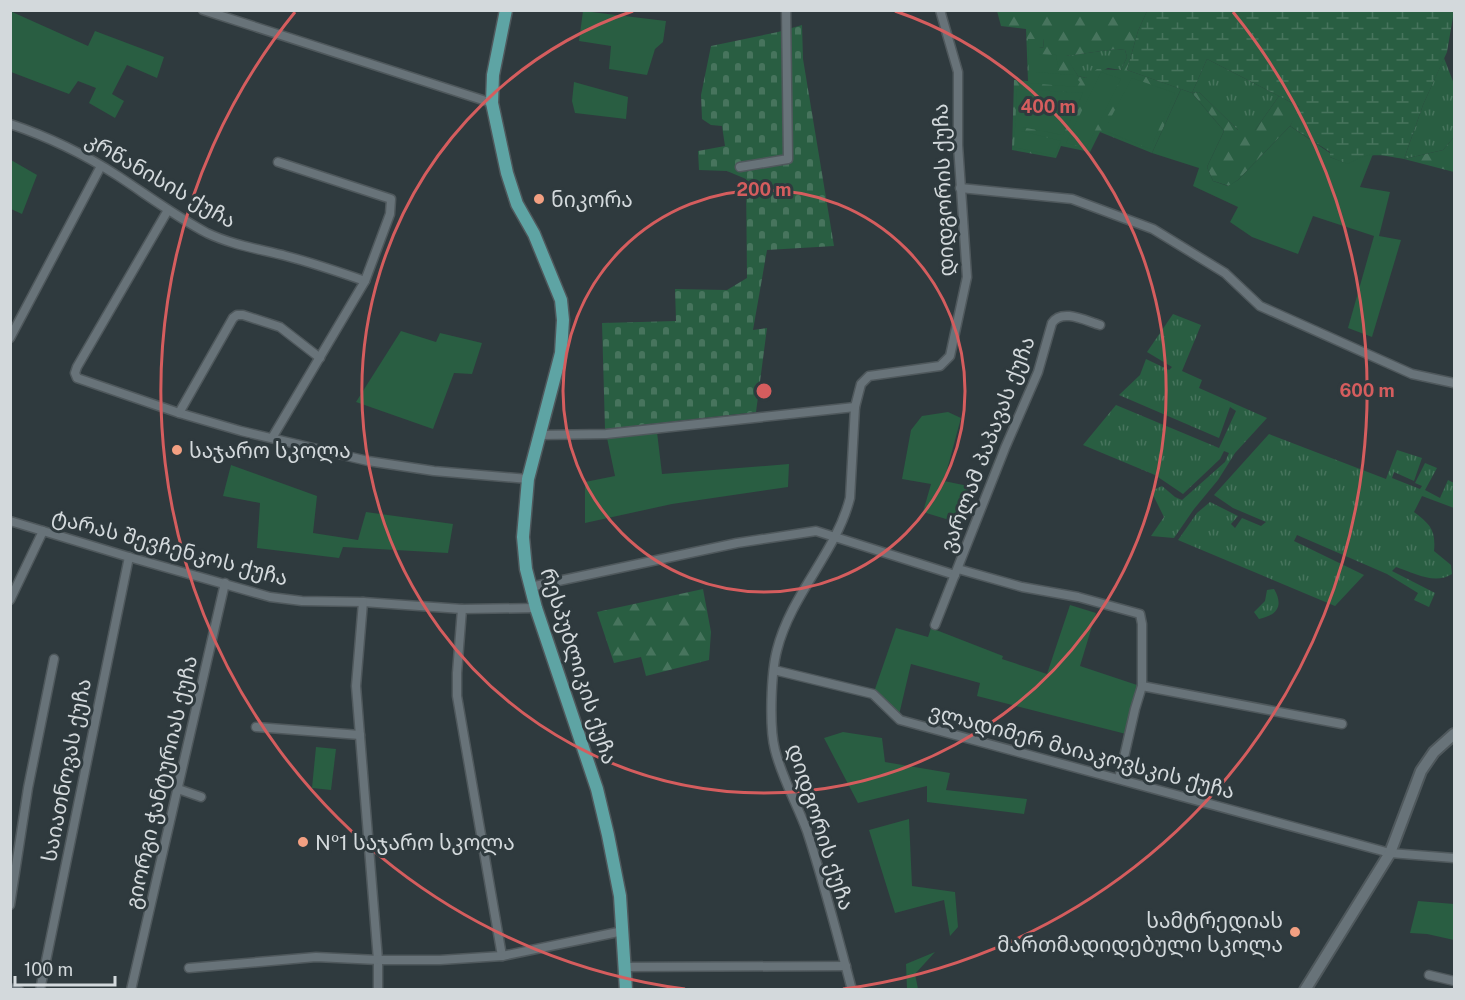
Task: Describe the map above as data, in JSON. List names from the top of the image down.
{
  "streets": {
    "main road": ["რესპუბლიკის ქუჩა"],
    "street": [
      "კრწანისის ქუჩა",
      "დიდგორის ქუჩა",
      "ვარლამ პაპავას ქუჩა",
      "ტარას შევჩენკოს ქუჩა",
      "ვლადიმერ მაიაკოვსკის ქუჩა",
      "საიათნოვას ქუჩა",
      "გიორგი ჭანტურიას ქუჩა"
    ]
  },
  "crossings": [
    ["დიდგორის ქუჩა", "ვლადიმერ მაიაკოვსკის ქუჩა"],
    ["ტარას შევჩენკოს ქუჩა", "რესპუბლიკის ქუჩა"],
    ["ტარას შევჩენკოს ქუჩა", "საიათნოვას ქუჩა"],
    ["ტარას შევჩენკოს ქუჩა", "გიორგი ჭანტურიას ქუჩა"]
  ],
  "places": [
    "ნიკორა",
    "საჯარო სკოლა",
    "№1 საჯარო სკოლა",
    "სამტრედიას მართმადიდებული სკოლა"
  ],
  "scale_bar": "100 m",
  "rings": ["400 m", "200 m", "600 m"]
}
